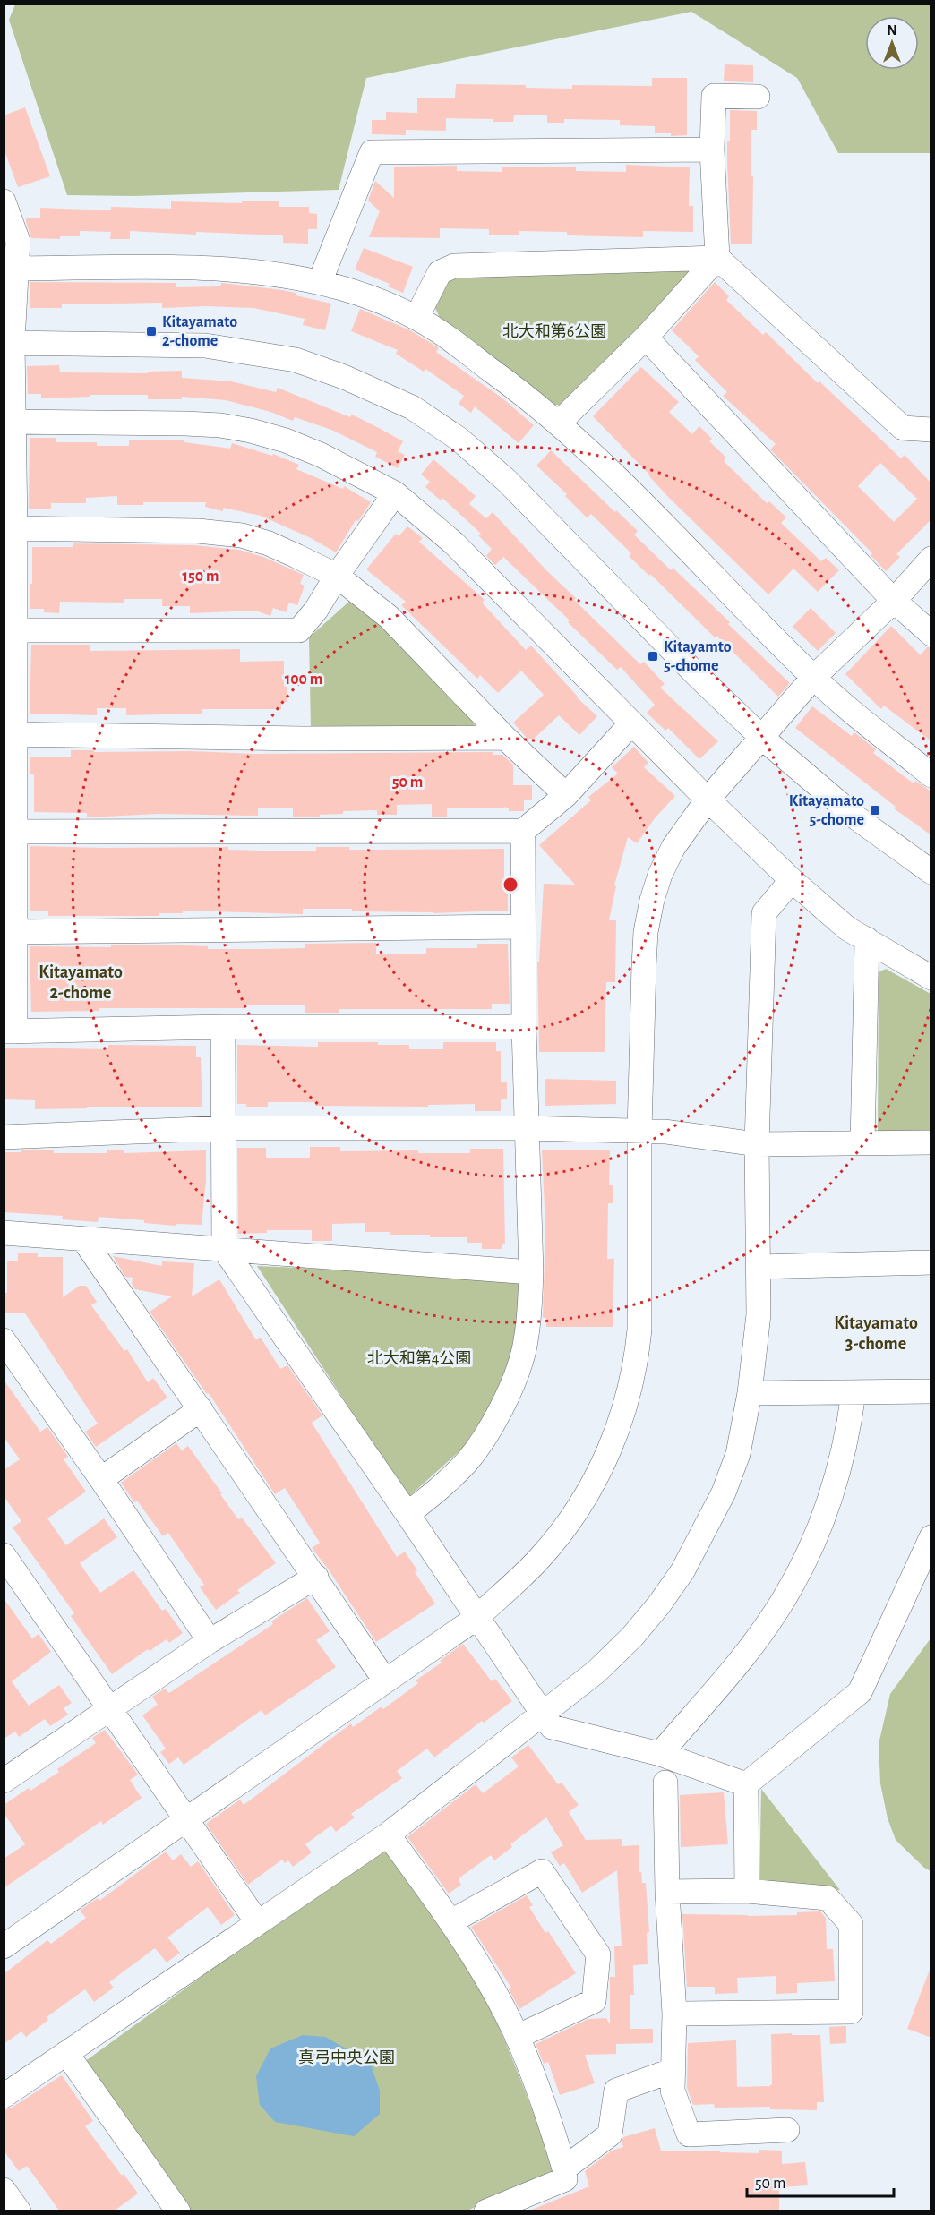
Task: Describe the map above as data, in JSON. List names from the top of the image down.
{
  "districts": ["Kitayamato 2-chome", "Kitayamato 3-chome"],
  "parks": ["北大和第6公園", "北大和第4公園", "真弓中央公園"],
  "places": {
    "transit": ["Kitayamato 2-chome", "Kitayamto 5-chome", "Kitayamato 5-chome"]
  },
  "scale_bar": "50 m",
  "north": "top",
  "rings": ["150 m", "100 m", "50 m"]
}
